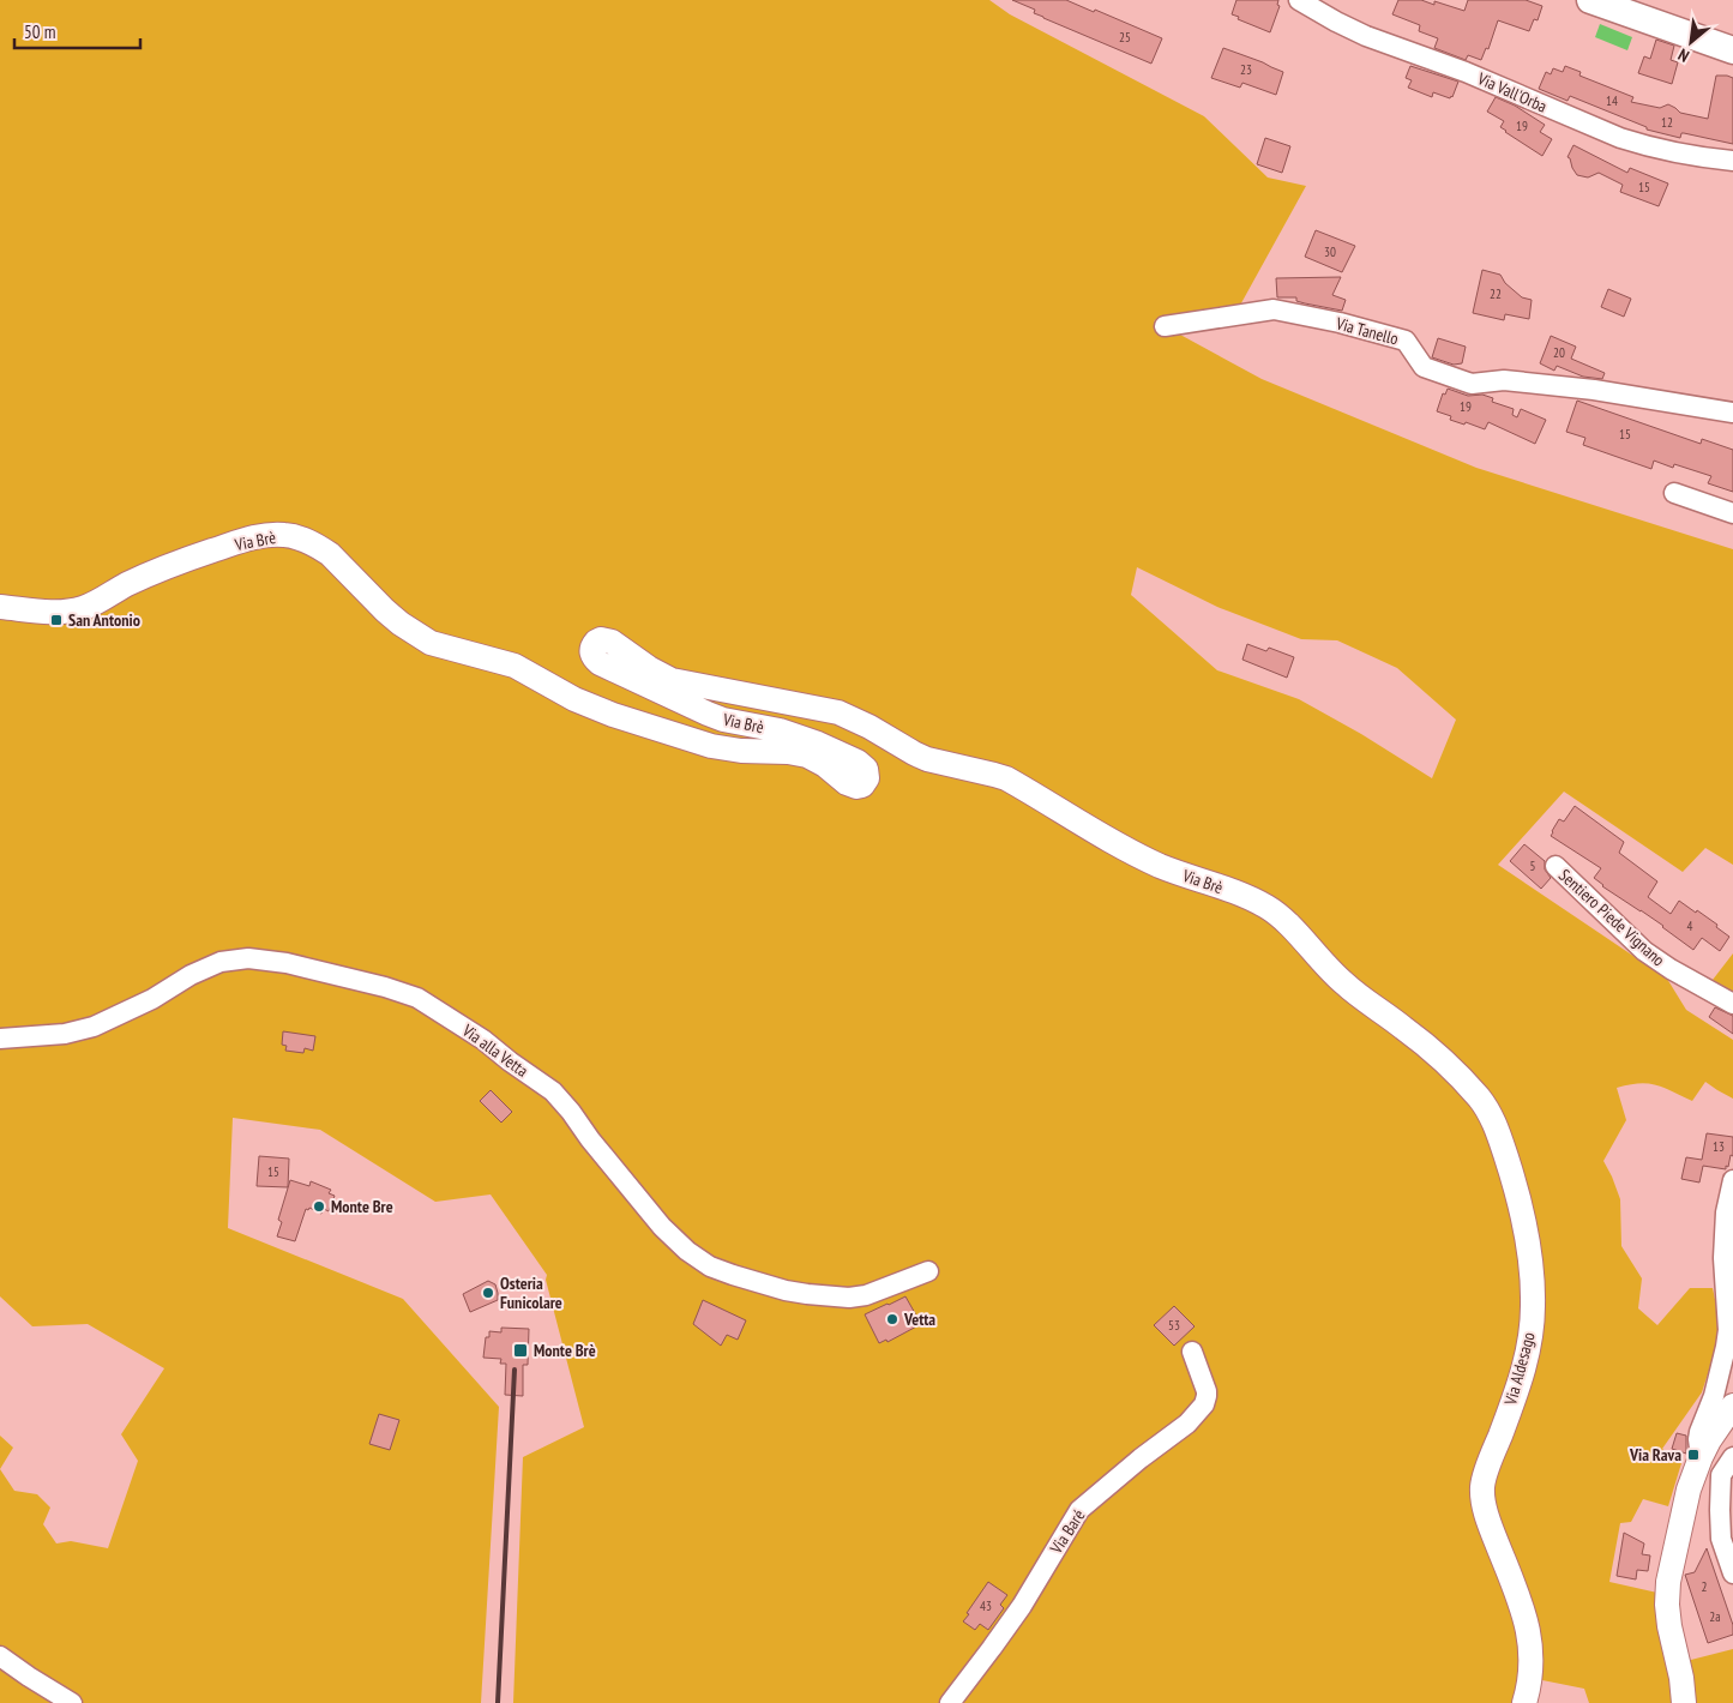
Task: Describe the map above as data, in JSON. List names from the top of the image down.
{
  "streets": {
    "street": [
      "Via Vall'Orba",
      "Via Tanello",
      "Via Brè",
      "Sentiero Piede Vignano",
      "Via alla Vetta",
      "Via Aldesago",
      "Via Baré"
    ]
  },
  "crossings": [
    ["Via Brè", "Via Aldesago"]
  ],
  "places": {
    "transit": ["San Antonio", "Monte Brè", "Via Rava"],
    "other": ["Monte Bre", "Osteria Funicolare", "Vetta"]
  },
  "house_numbers": [
    "25",
    "23",
    "14",
    "12",
    "19",
    "15",
    "30",
    "22",
    "20",
    "19",
    "15",
    "5",
    "4",
    "13",
    "15",
    "53",
    "2",
    "43",
    "2a"
  ],
  "scale_bar": "50 m",
  "north": "bottom left"
}
